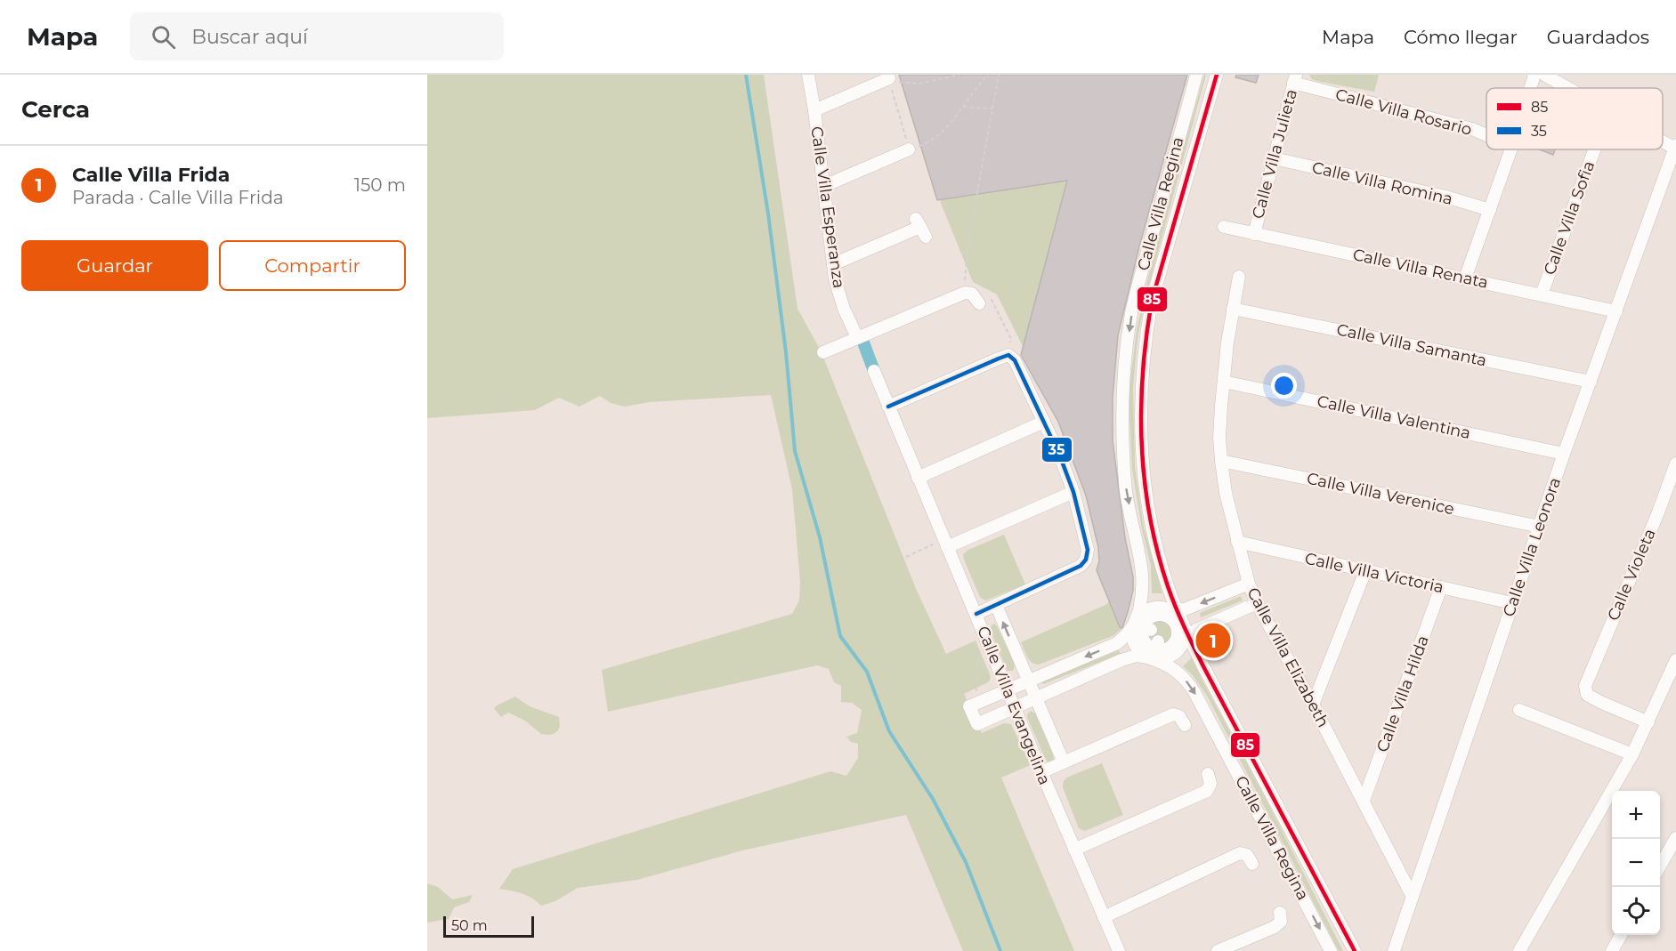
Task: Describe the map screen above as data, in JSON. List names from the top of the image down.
{
  "streets": {
    "street": [
      "Calle Villa Rosario",
      "Calle Villa Julieta",
      "Calle Villa Romina",
      "Calle Villa Regina",
      "Calle Villa Esperanza",
      "Calle Villa Sofia",
      "Calle Villa Renata",
      "Calle Villa Samanta",
      "Calle Villa Valentina",
      "Calle Villa Verenice",
      "Calle Villa Leonora",
      "Calle Villa Victoria",
      "Calle Violeta",
      "Calle Villa Elizabeth",
      "Calle Villa Hilda",
      "Calle Villa Evangelina"
    ]
  },
  "crossings": [
    ["Calle Villa Rosario", "Calle Villa Julieta"],
    ["Calle Villa Julieta", "Calle Villa Romina"],
    ["Calle Villa Julieta", "Calle Villa Renata"],
    ["Calle Villa Sofia", "Calle Villa Renata"],
    ["Calle Villa Renata", "Calle Villa Leonora"],
    ["Calle Villa Samanta", "Calle Villa Leonora"],
    ["Calle Villa Samanta", "Calle Villa Elizabeth"],
    ["Calle Villa Valentina", "Calle Villa Leonora"],
    ["Calle Villa Valentina", "Calle Villa Elizabeth"],
    ["Calle Villa Verenice", "Calle Villa Leonora"],
    ["Calle Villa Verenice", "Calle Villa Elizabeth"],
    ["Calle Villa Leonora", "Calle Villa Victoria"],
    ["Calle Villa Leonora", "Calle Villa Elizabeth"],
    ["Calle Villa Victoria", "Calle Villa Elizabeth"],
    ["Calle Villa Victoria", "Calle Villa Hilda"],
    ["Calle Villa Elizabeth", "Calle Villa Hilda"]
  ],
  "lines": ["transit line 85", "transit line 35"],
  "legend": ["85", "35"],
  "scale_bar": "50 m",
  "page": {
    "header": "Mapa",
    "search": "Buscar aquí",
    "nav": ["Mapa", "Cómo llegar", "Guardados"],
    "heading": "Cerca",
    "list": [
      {
        "mark": "1",
        "name": "Calle Villa Frida",
        "note": "Parada · Calle Villa Frida",
        "value": "150 m"
      }
    ],
    "buttons": ["Guardar", "Compartir"],
    "pins": "1",
    "map_buttons": ["+", "−"],
    "scale": "50 m"
  }
}
